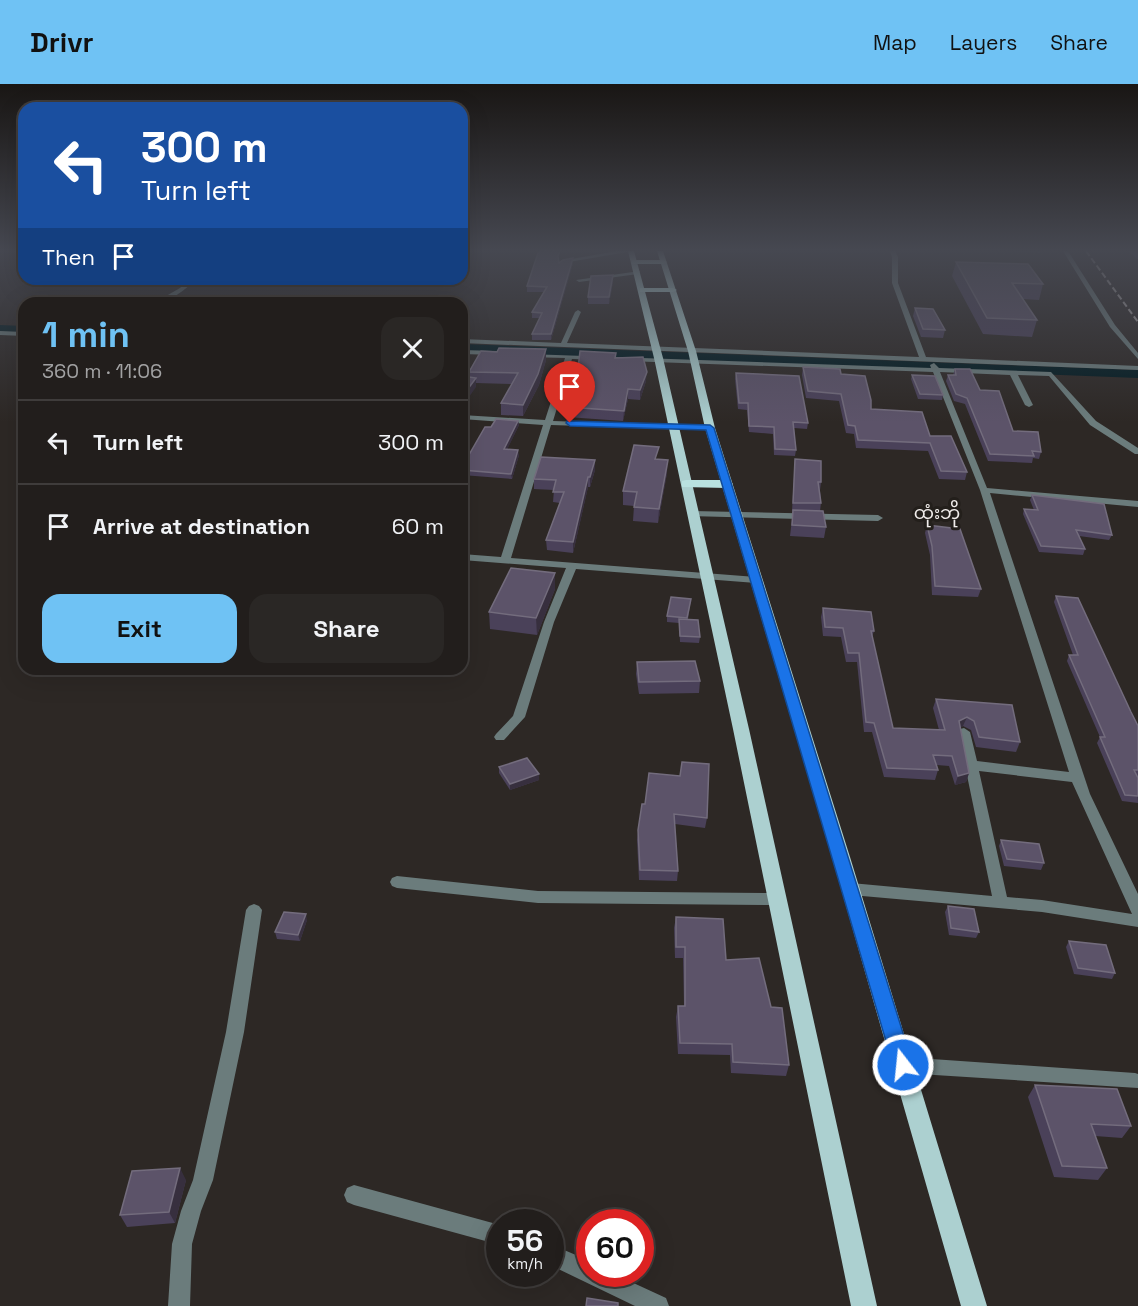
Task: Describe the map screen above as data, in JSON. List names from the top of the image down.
{
  "districts": ["ထုံးဘို"],
  "page": {
    "header": "Drivr",
    "nav": ["Map", "Layers", "Share"],
    "turn": ["300 m", "Turn left"],
    "then": "Then",
    "heading": ["1 min", "360 m · 11:06"],
    "list": [
      {
        "name": "Turn left",
        "value": "300 m"
      },
      {
        "name": "Arrive at destination",
        "value": "60 m"
      }
    ],
    "buttons": ["Exit", "Share"],
    "speed": "56 km/h",
    "limit": "60"
  }
}
